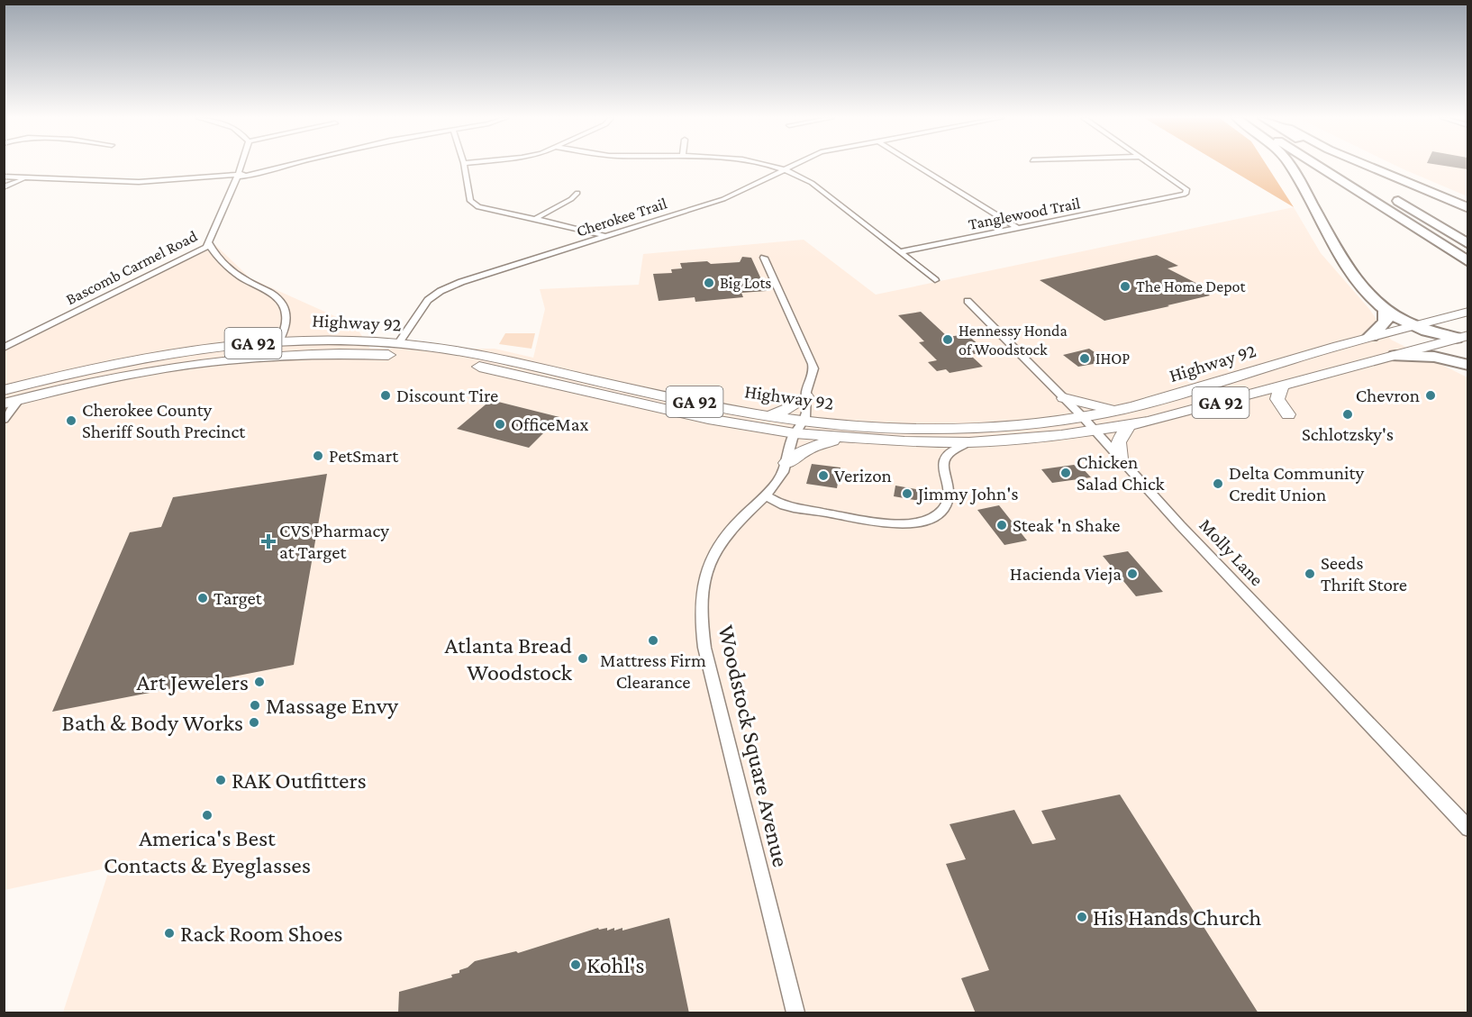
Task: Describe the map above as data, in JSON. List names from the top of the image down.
{
  "streets": {
    "main road": ["Highway 92", "GA 92"],
    "street": [
      "Tanglewood Trail",
      "Cherokee Trail",
      "Bascomb Carmel Road",
      "Molly Lane",
      "Woodstock Square Avenue"
    ]
  },
  "crossings": [
    ["Cherokee Trail", "Highway 92"],
    ["Highway 92", "Molly Lane"],
    ["Highway 92", "Woodstock Square Avenue"]
  ],
  "places": {
    "other": [
      "Big Lots",
      "The Home Depot",
      "Hennessy Honda of Woodstock",
      "IHOP",
      "Discount Tire",
      "Chevron",
      "Schlotzsky's",
      "Cherokee County Sheriff South Precinct",
      "OfficeMax",
      "PetSmart",
      "Chicken Salad Chick",
      "Verizon",
      "Delta Community Credit Union",
      "Jimmy John's",
      "Steak 'n Shake",
      "Hacienda Vieja",
      "Seeds Thrift Store",
      "Target",
      "Mattress Firm Clearance",
      "Atlanta Bread Woodstock",
      "Art Jewelers",
      "Massage Envy",
      "Bath & Body Works",
      "RAK Outfitters",
      "America's Best Contacts & Eyeglasses",
      "His Hands Church",
      "Rack Room Shoes",
      "Kohl's"
    ],
    "health": ["CVS Pharmacy at Target"]
  }
}
